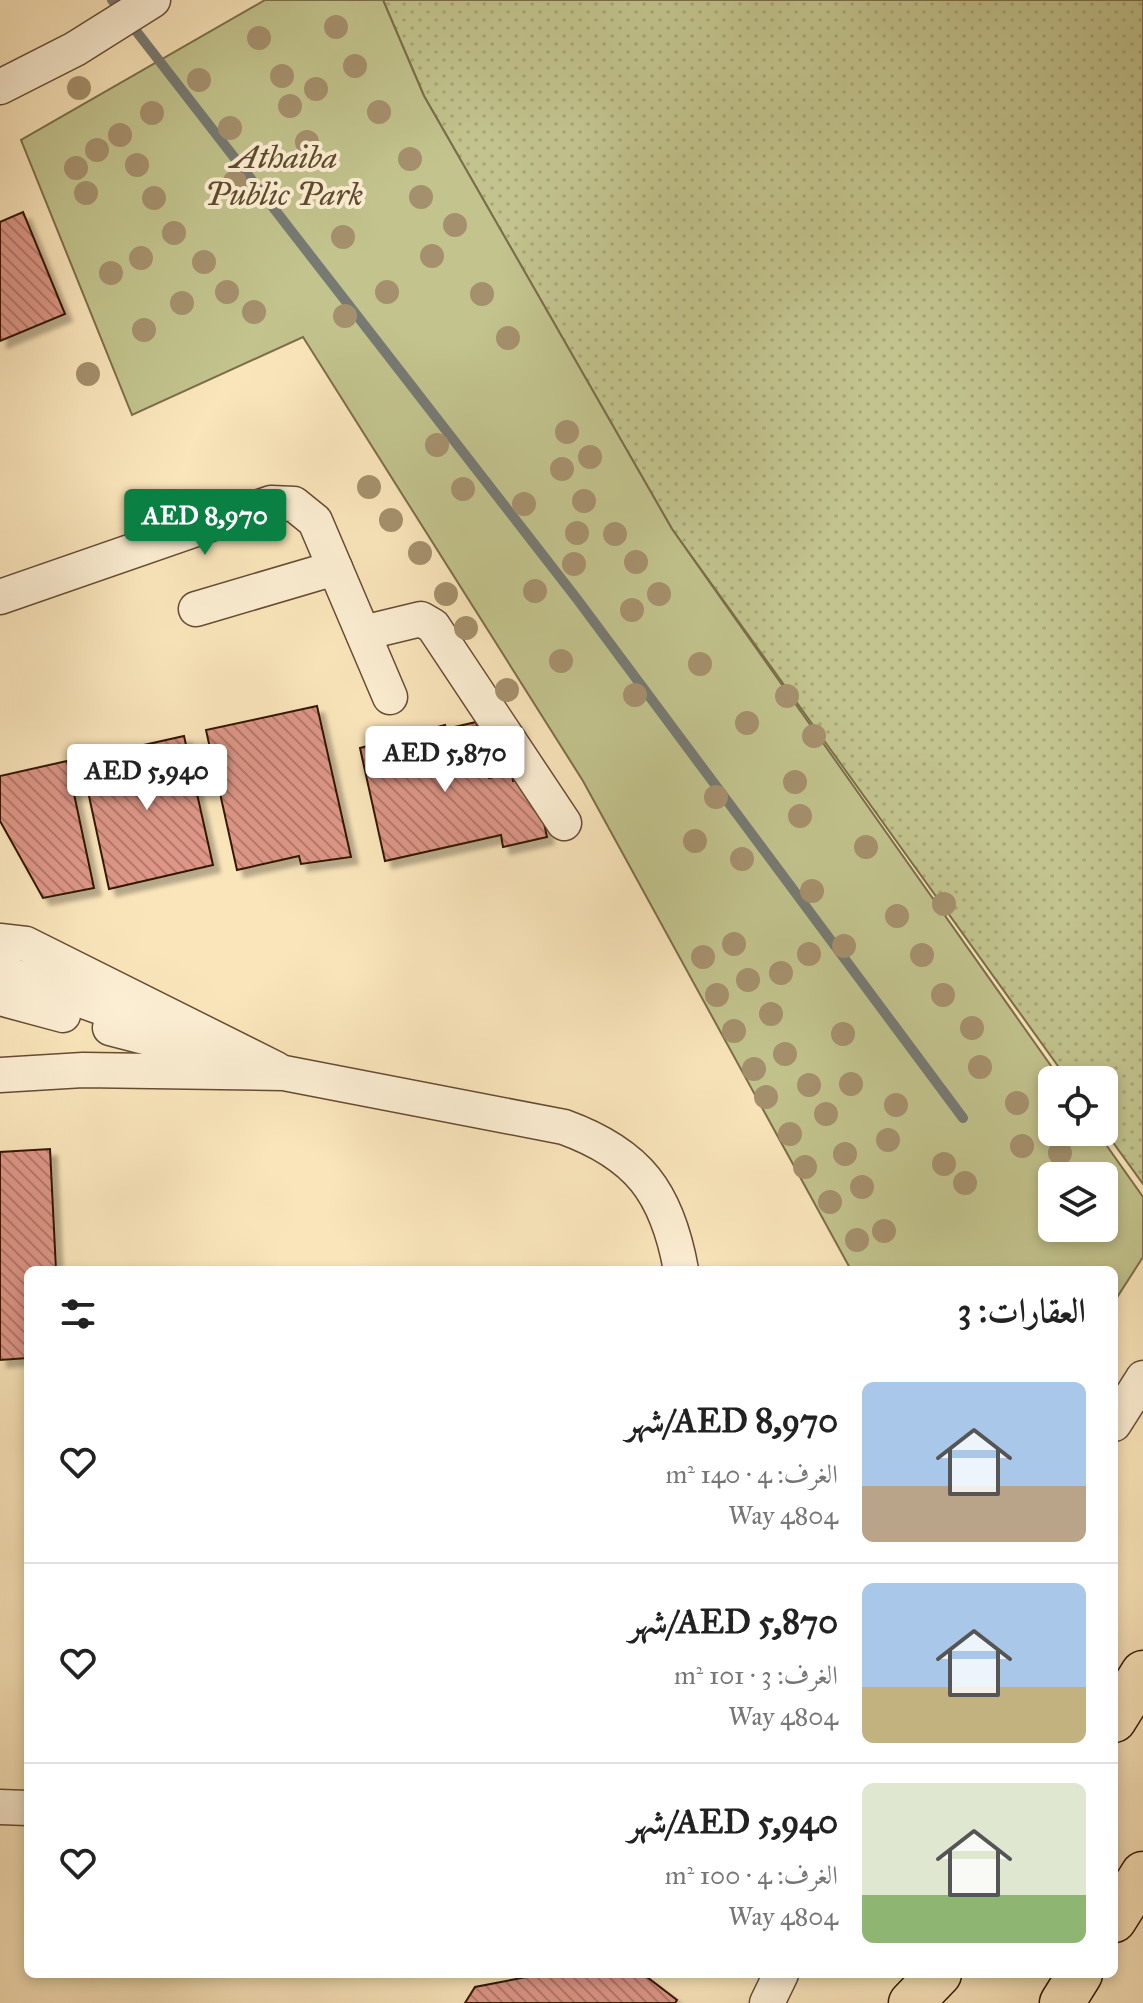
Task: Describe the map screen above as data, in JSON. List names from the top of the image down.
{
  "parks": ["Athaiba Public Park"],
  "page": {
    "price": ["AED 8,970", "AED 5,870", "AED 5,940"],
    "heading": "العقارات: 3",
    "list": [
      {
        "name": "AED 8,970/شهر",
        "note": "الغرف: 4 · 140 m² · Way 4804"
      },
      {
        "name": "AED 5,870/شهر",
        "note": "الغرف: 3 · 101 m² · Way 4804"
      },
      {
        "name": "AED 5,940/شهر",
        "note": "الغرف: 4 · 100 m² · Way 4804"
      }
    ]
  }
}
